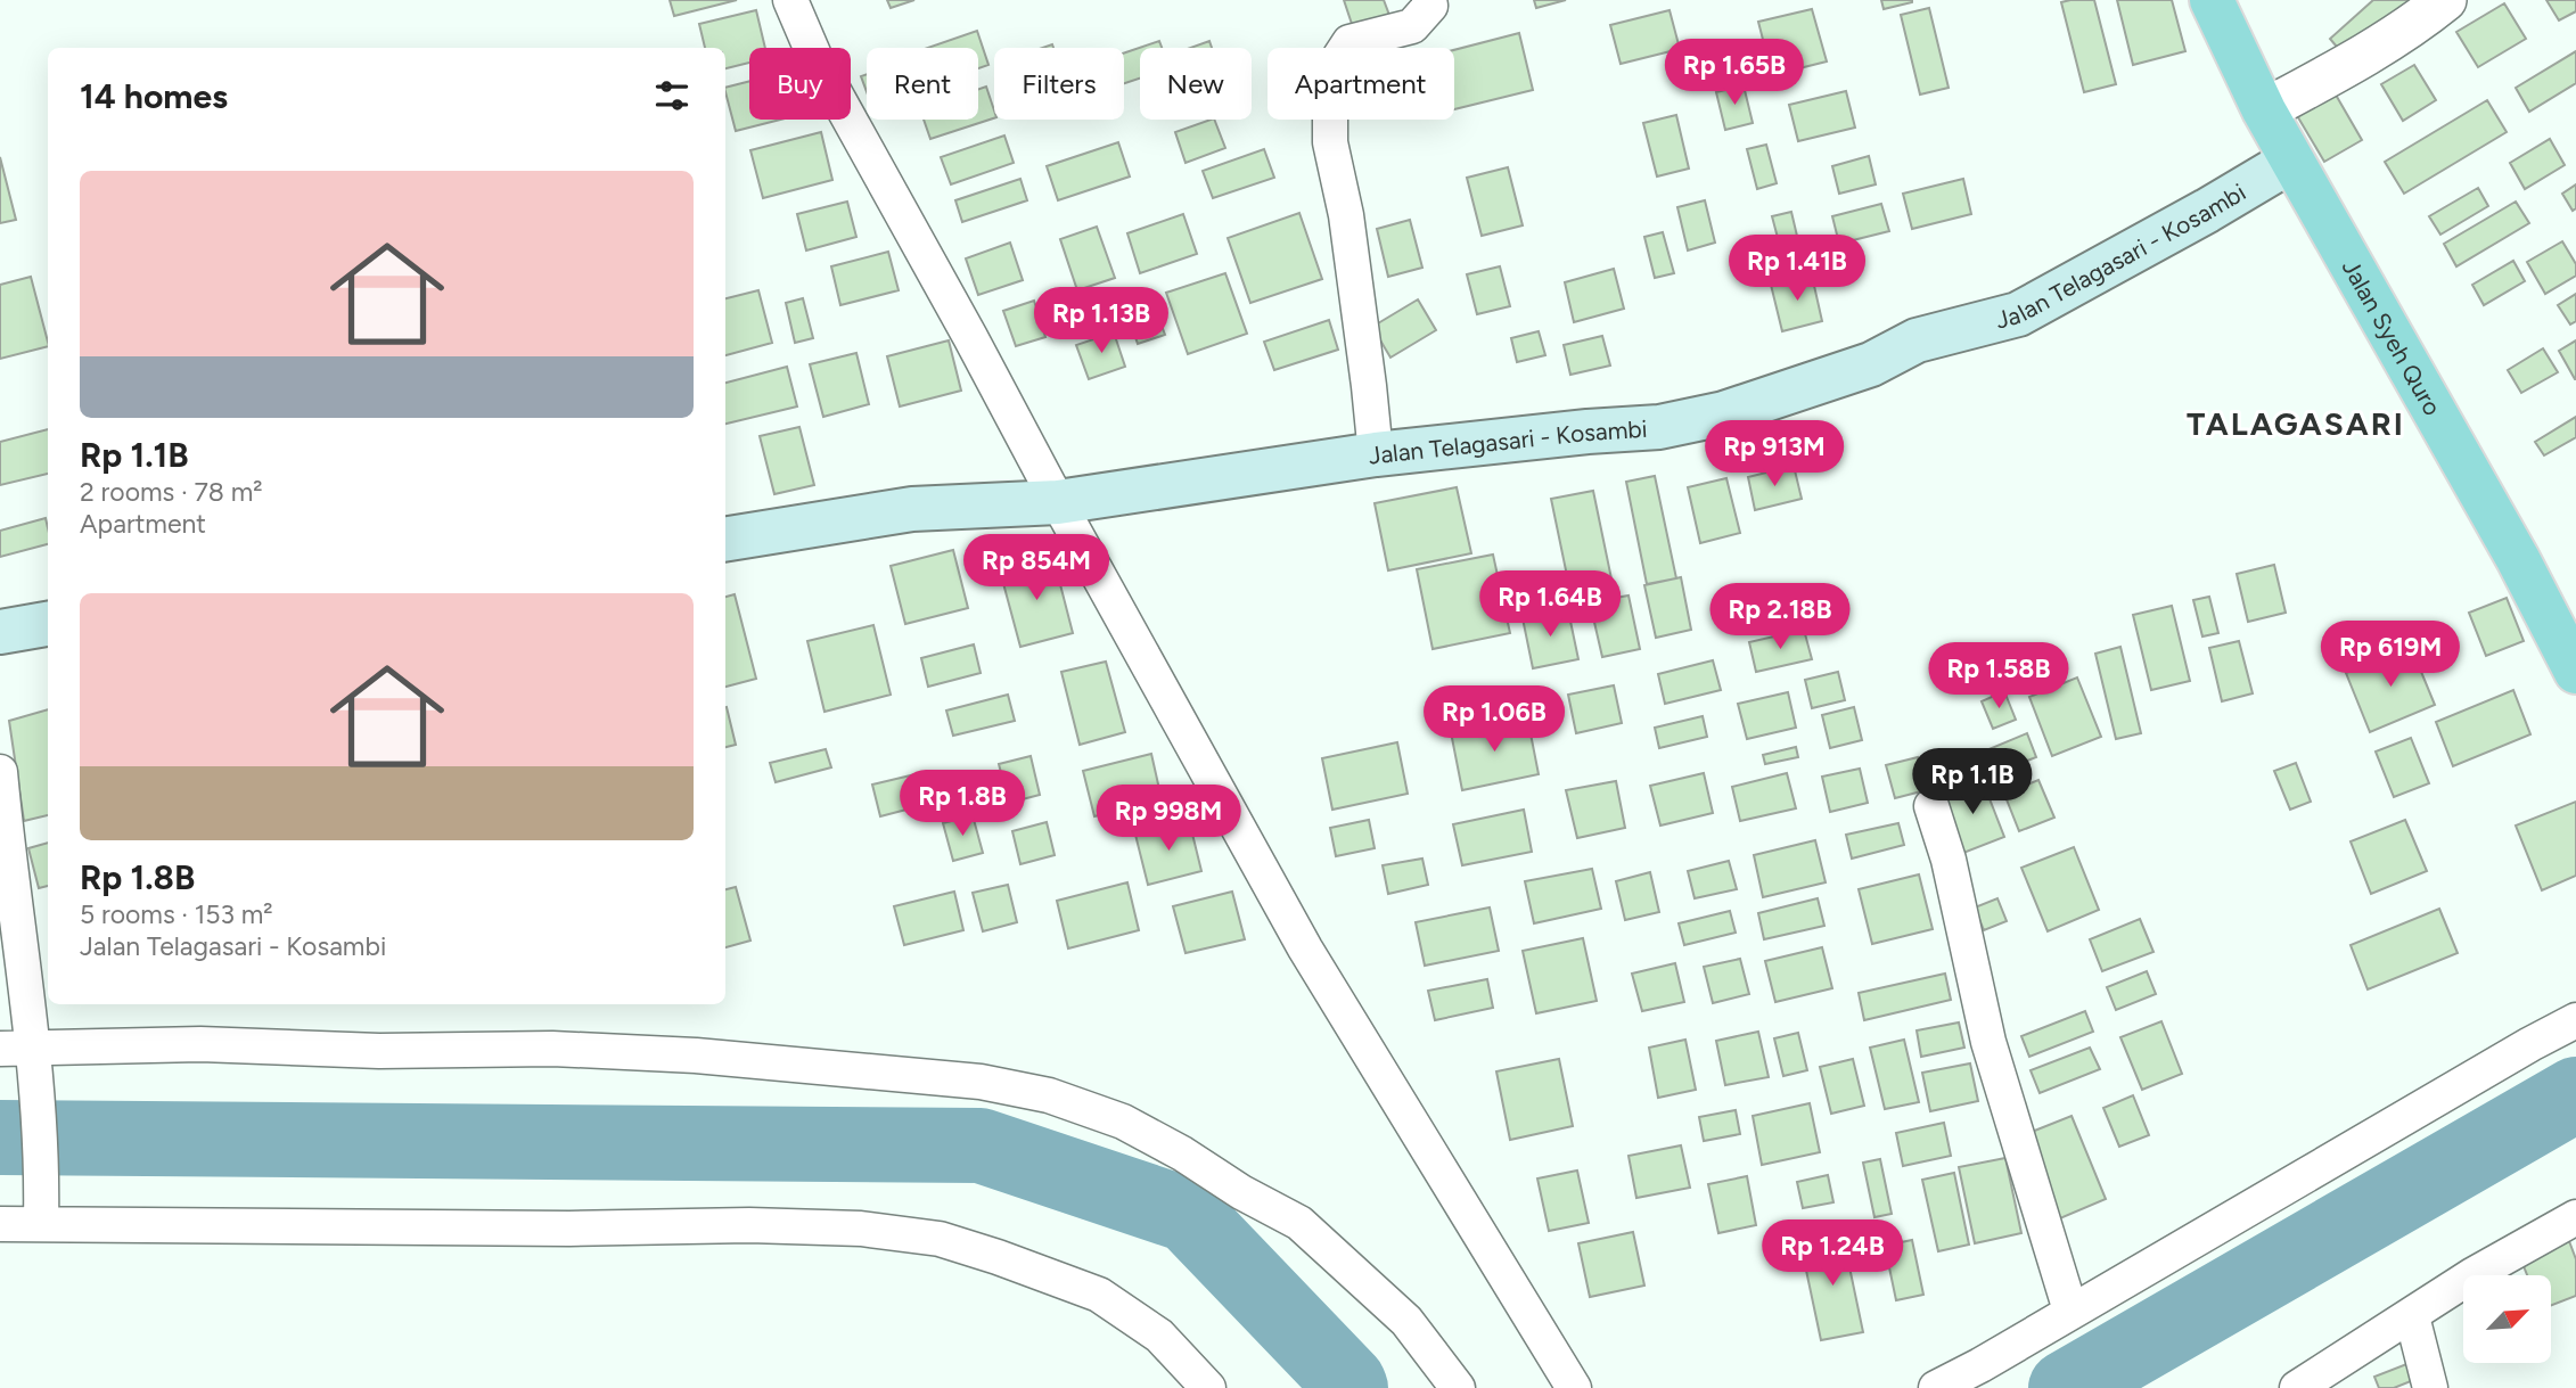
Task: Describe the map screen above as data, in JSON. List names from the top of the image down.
{
  "streets": {
    "main road": ["Jalan Telagasari - Kosambi", "Jalan Syeh Quro"]
  },
  "crossings": [
    ["Jalan Telagasari - Kosambi", "Jalan Syeh Quro"]
  ],
  "districts": ["TALAGASARI"],
  "north": "top right",
  "page": {
    "price": [
      "Rp 1.65B",
      "Rp 1.41B",
      "Rp 1.13B",
      "Rp 913M",
      "Rp 854M",
      "Rp 1.64B",
      "Rp 2.18B",
      "Rp 619M",
      "Rp 1.58B",
      "Rp 1.06B",
      "Rp 1.1B",
      "Rp 1.8B",
      "Rp 998M",
      "Rp 1.24B"
    ],
    "chip": [
      "Buy",
      "Rent",
      "Filters",
      "New",
      "Apartment"
    ],
    "heading": "14 homes",
    "list": [
      {
        "name": "Rp 1.1B",
        "note": "2 rooms · 78 m² · Apartment"
      },
      {
        "name": "Rp 1.8B",
        "note": "5 rooms · 153 m² · Jalan Telagasari - Kosambi"
      }
    ]
  }
}
